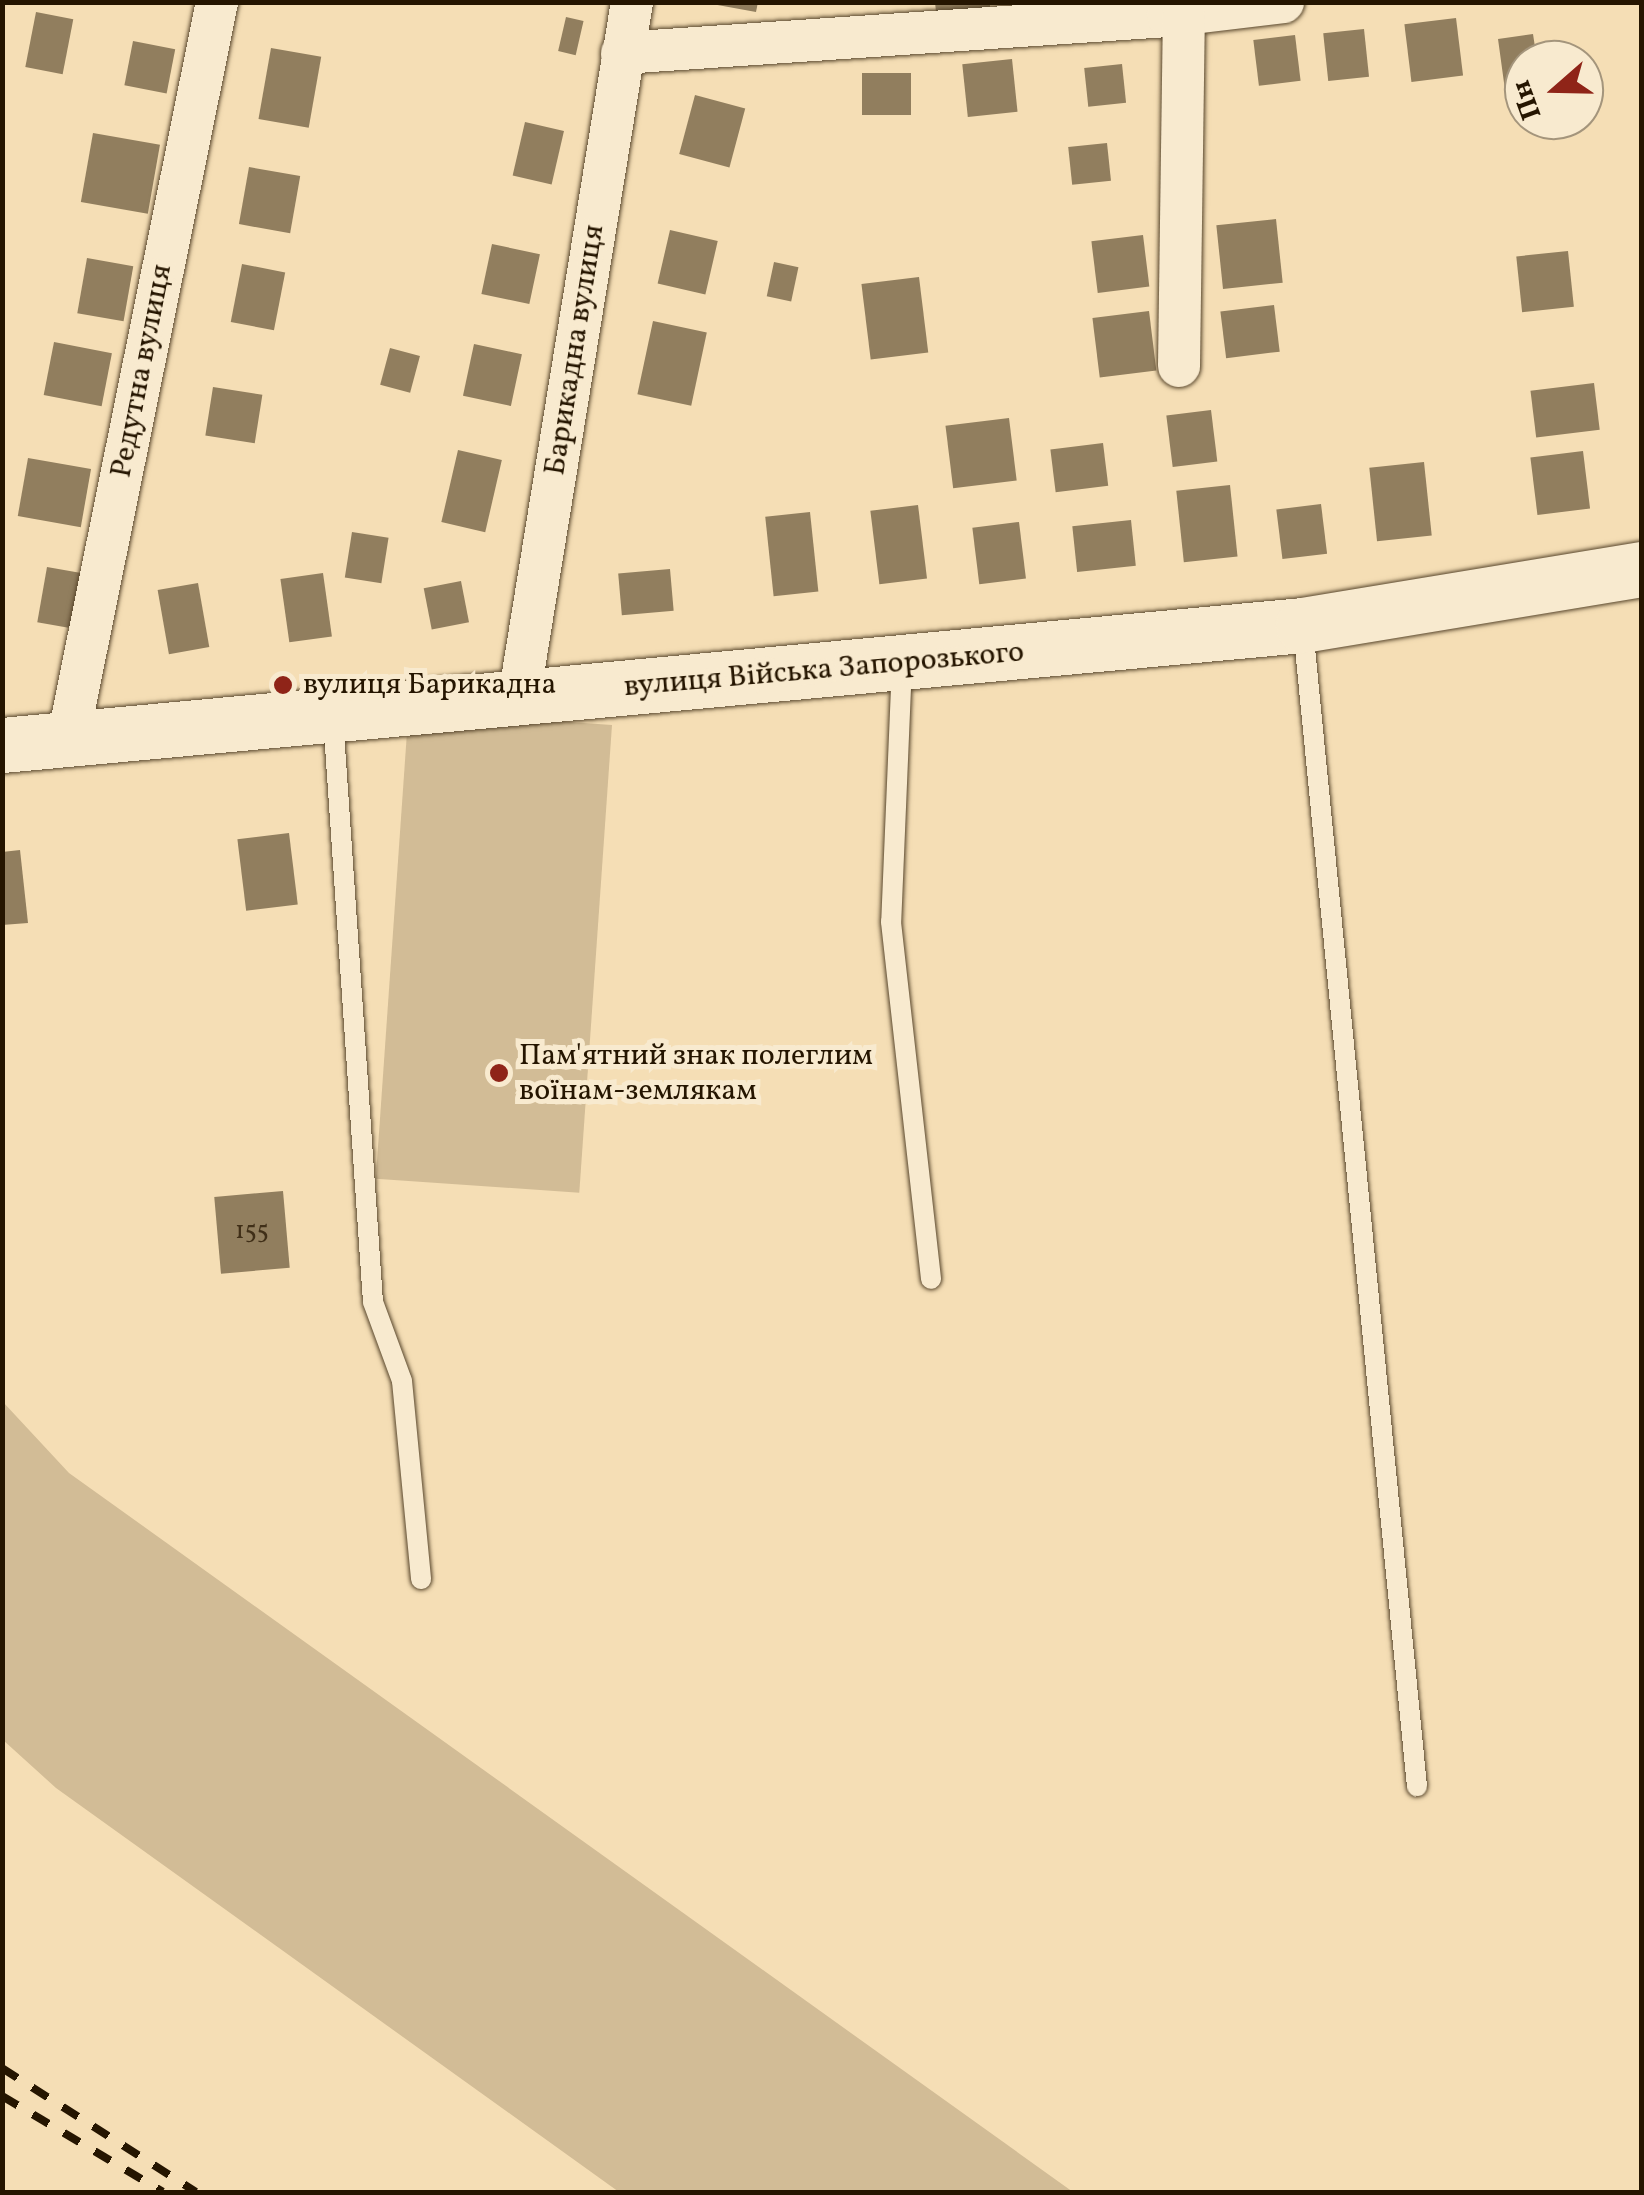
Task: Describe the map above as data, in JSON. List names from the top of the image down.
{
  "streets": {
    "street": ["Барикадна вулиця", "Редутна вулиця", "вулиця Війська Запорозького"]
  },
  "crossings": [
    ["Барикадна вулиця", "вулиця Війська Запорозького"],
    ["Редутна вулиця", "вулиця Війська Запорозького"]
  ],
  "places": ["вулиця Барикадна", "Пам'ятний знак полеглим воїнам-землякам"],
  "house_numbers": ["155"],
  "north": "left"
}
